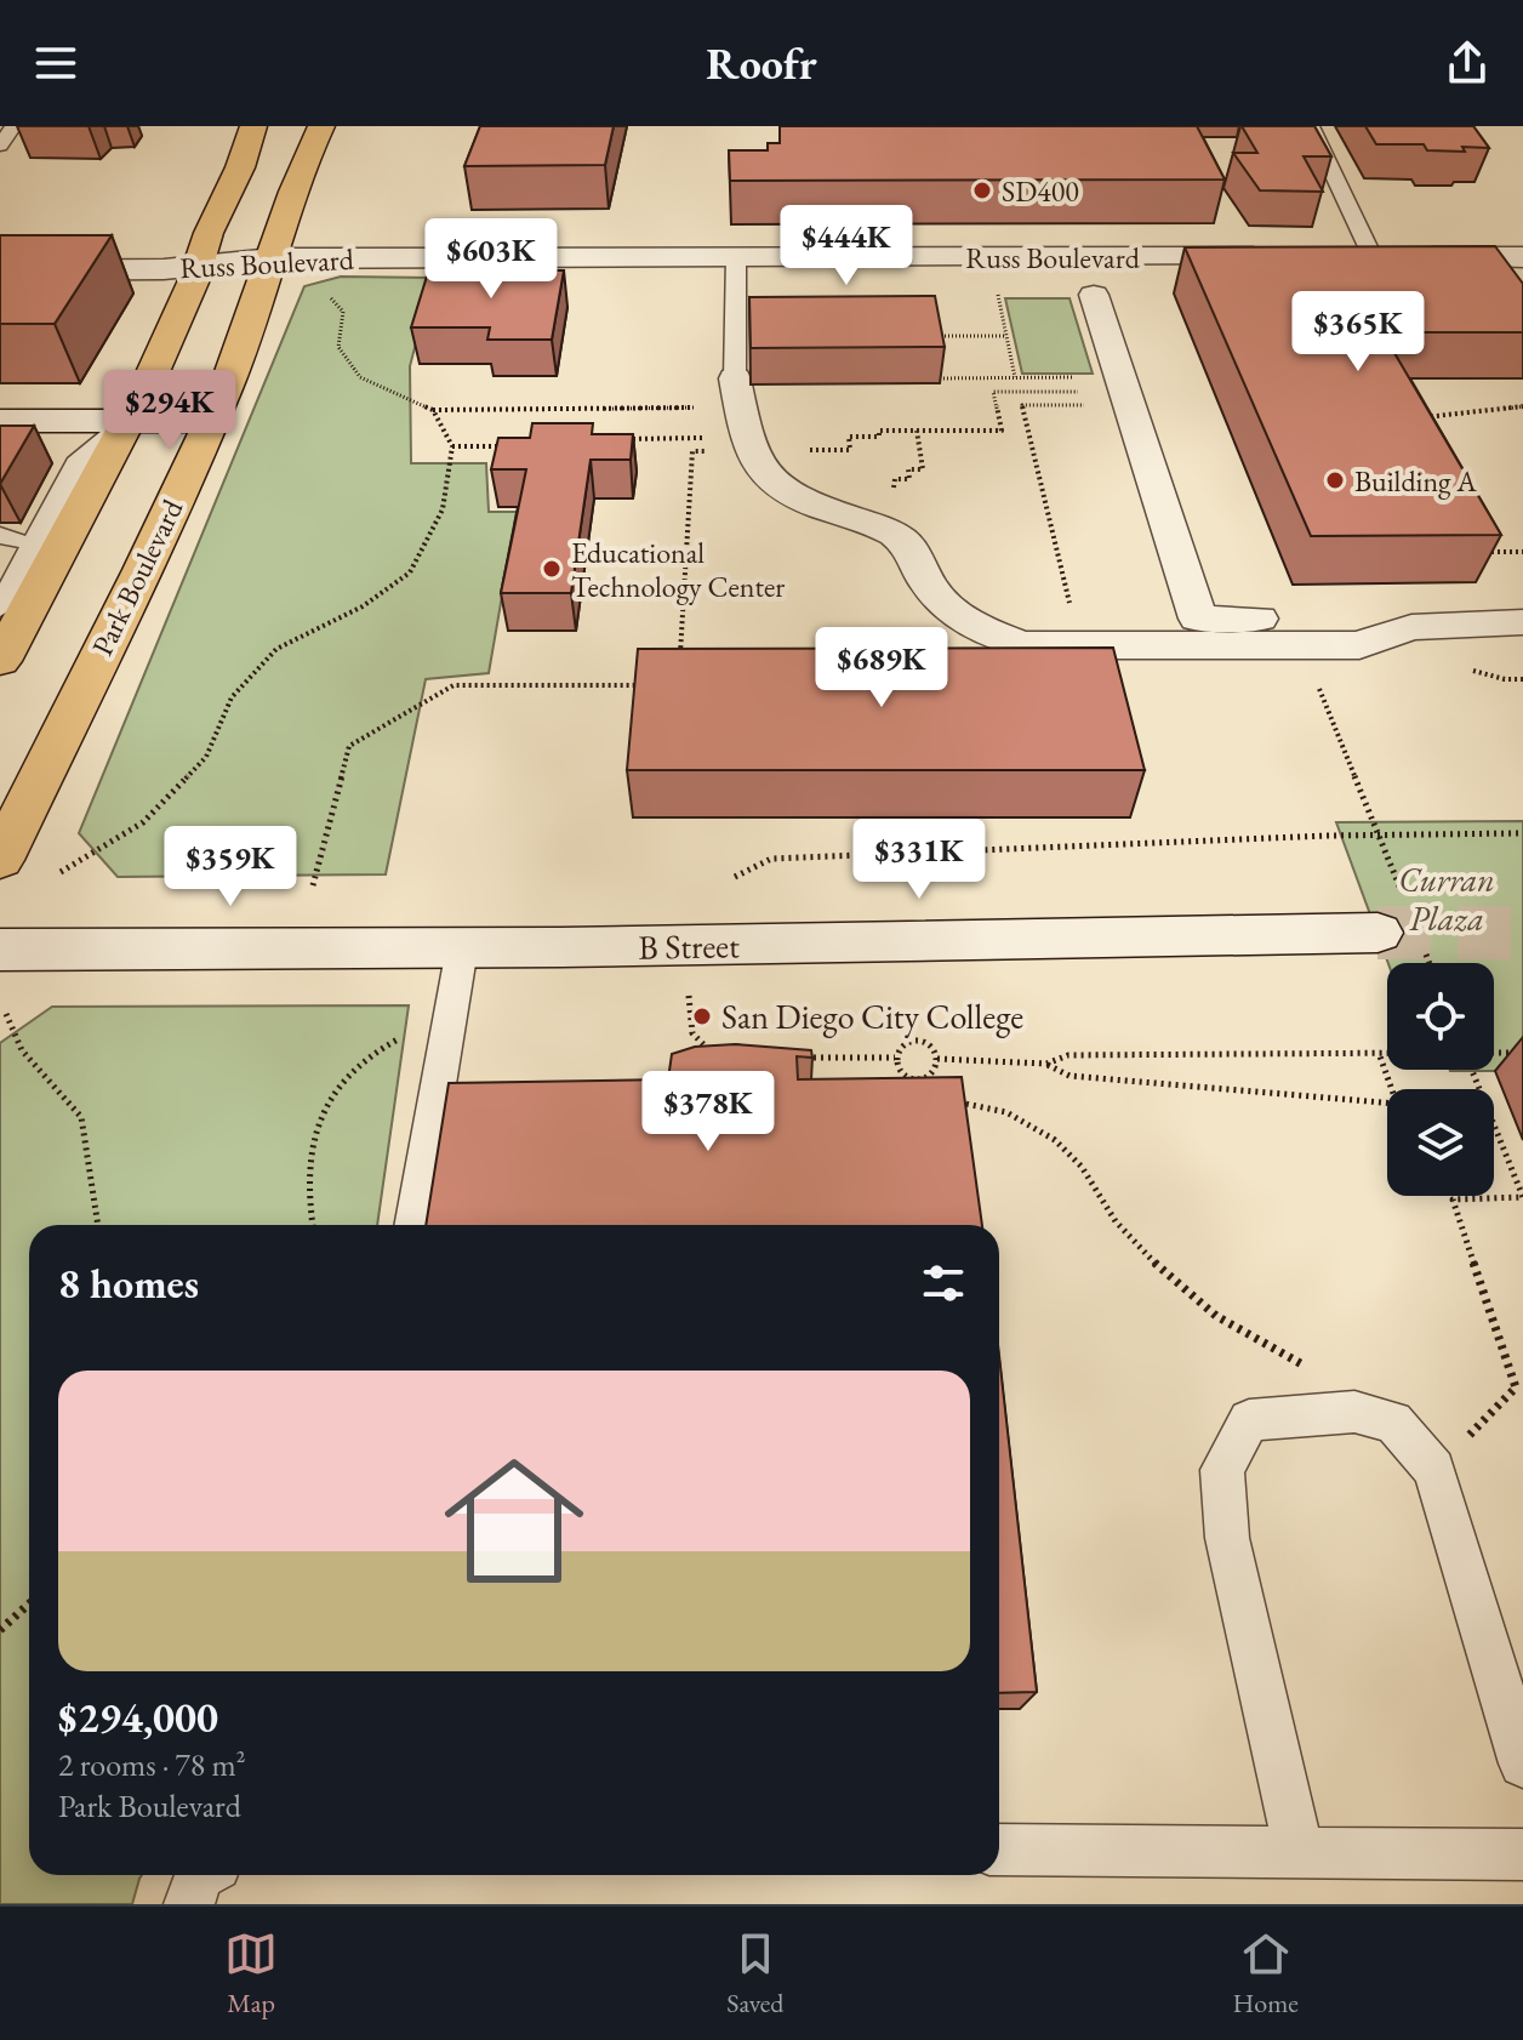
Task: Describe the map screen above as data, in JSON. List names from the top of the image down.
{
  "streets": {
    "main road": ["Park Boulevard"],
    "street": ["Russ Boulevard", "B Street"]
  },
  "crossings": [
    ["Russ Boulevard", "Park Boulevard"]
  ],
  "parks": ["Curran Plaza"],
  "places": [
    "SD400",
    "Building A",
    "Educational Technology Center",
    "San Diego City College"
  ],
  "page": {
    "header": "Roofr",
    "price": [
      "$444K",
      "$603K",
      "$365K",
      "$294K",
      "$689K",
      "$331K",
      "$359K",
      "$378K"
    ],
    "heading": "8 homes",
    "list": [
      {
        "name": "$294,000",
        "note": "2 rooms · 78 m² · Park Boulevard"
      }
    ],
    "tabs": ["Map", "Saved", "Home"]
  }
}
